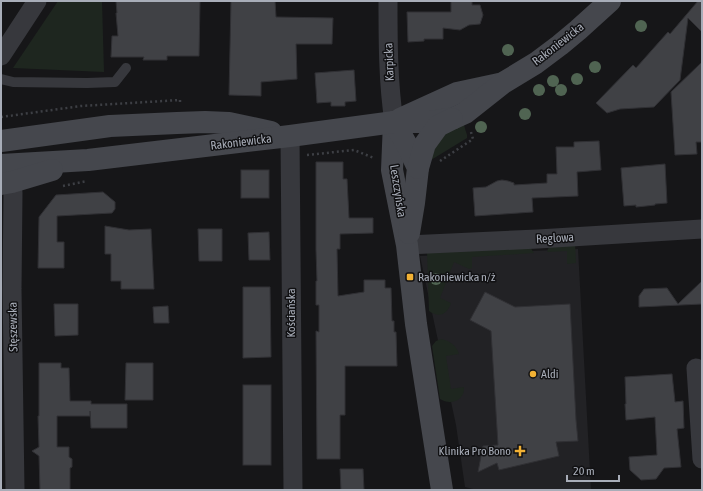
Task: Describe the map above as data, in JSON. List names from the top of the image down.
{
  "streets": {
    "street": [
      "Rakoniewicka",
      "Karpicka",
      "Leszczyńska",
      "Reglowa",
      "Kościańska",
      "Stęszewska"
    ]
  },
  "crossings": [
    ["Rakoniewicka", "Karpicka"],
    ["Rakoniewicka", "Leszczyńska"],
    ["Rakoniewicka", "Kościańska"],
    ["Rakoniewicka", "Stęszewska"],
    ["Karpicka", "Leszczyńska"],
    ["Leszczyńska", "Reglowa"]
  ],
  "places": {
    "transit": ["Rakoniewicka n/ż"],
    "other": ["Aldi"],
    "health": ["Klinika Pro Bono"]
  },
  "scale_bar": "20 m"
}
